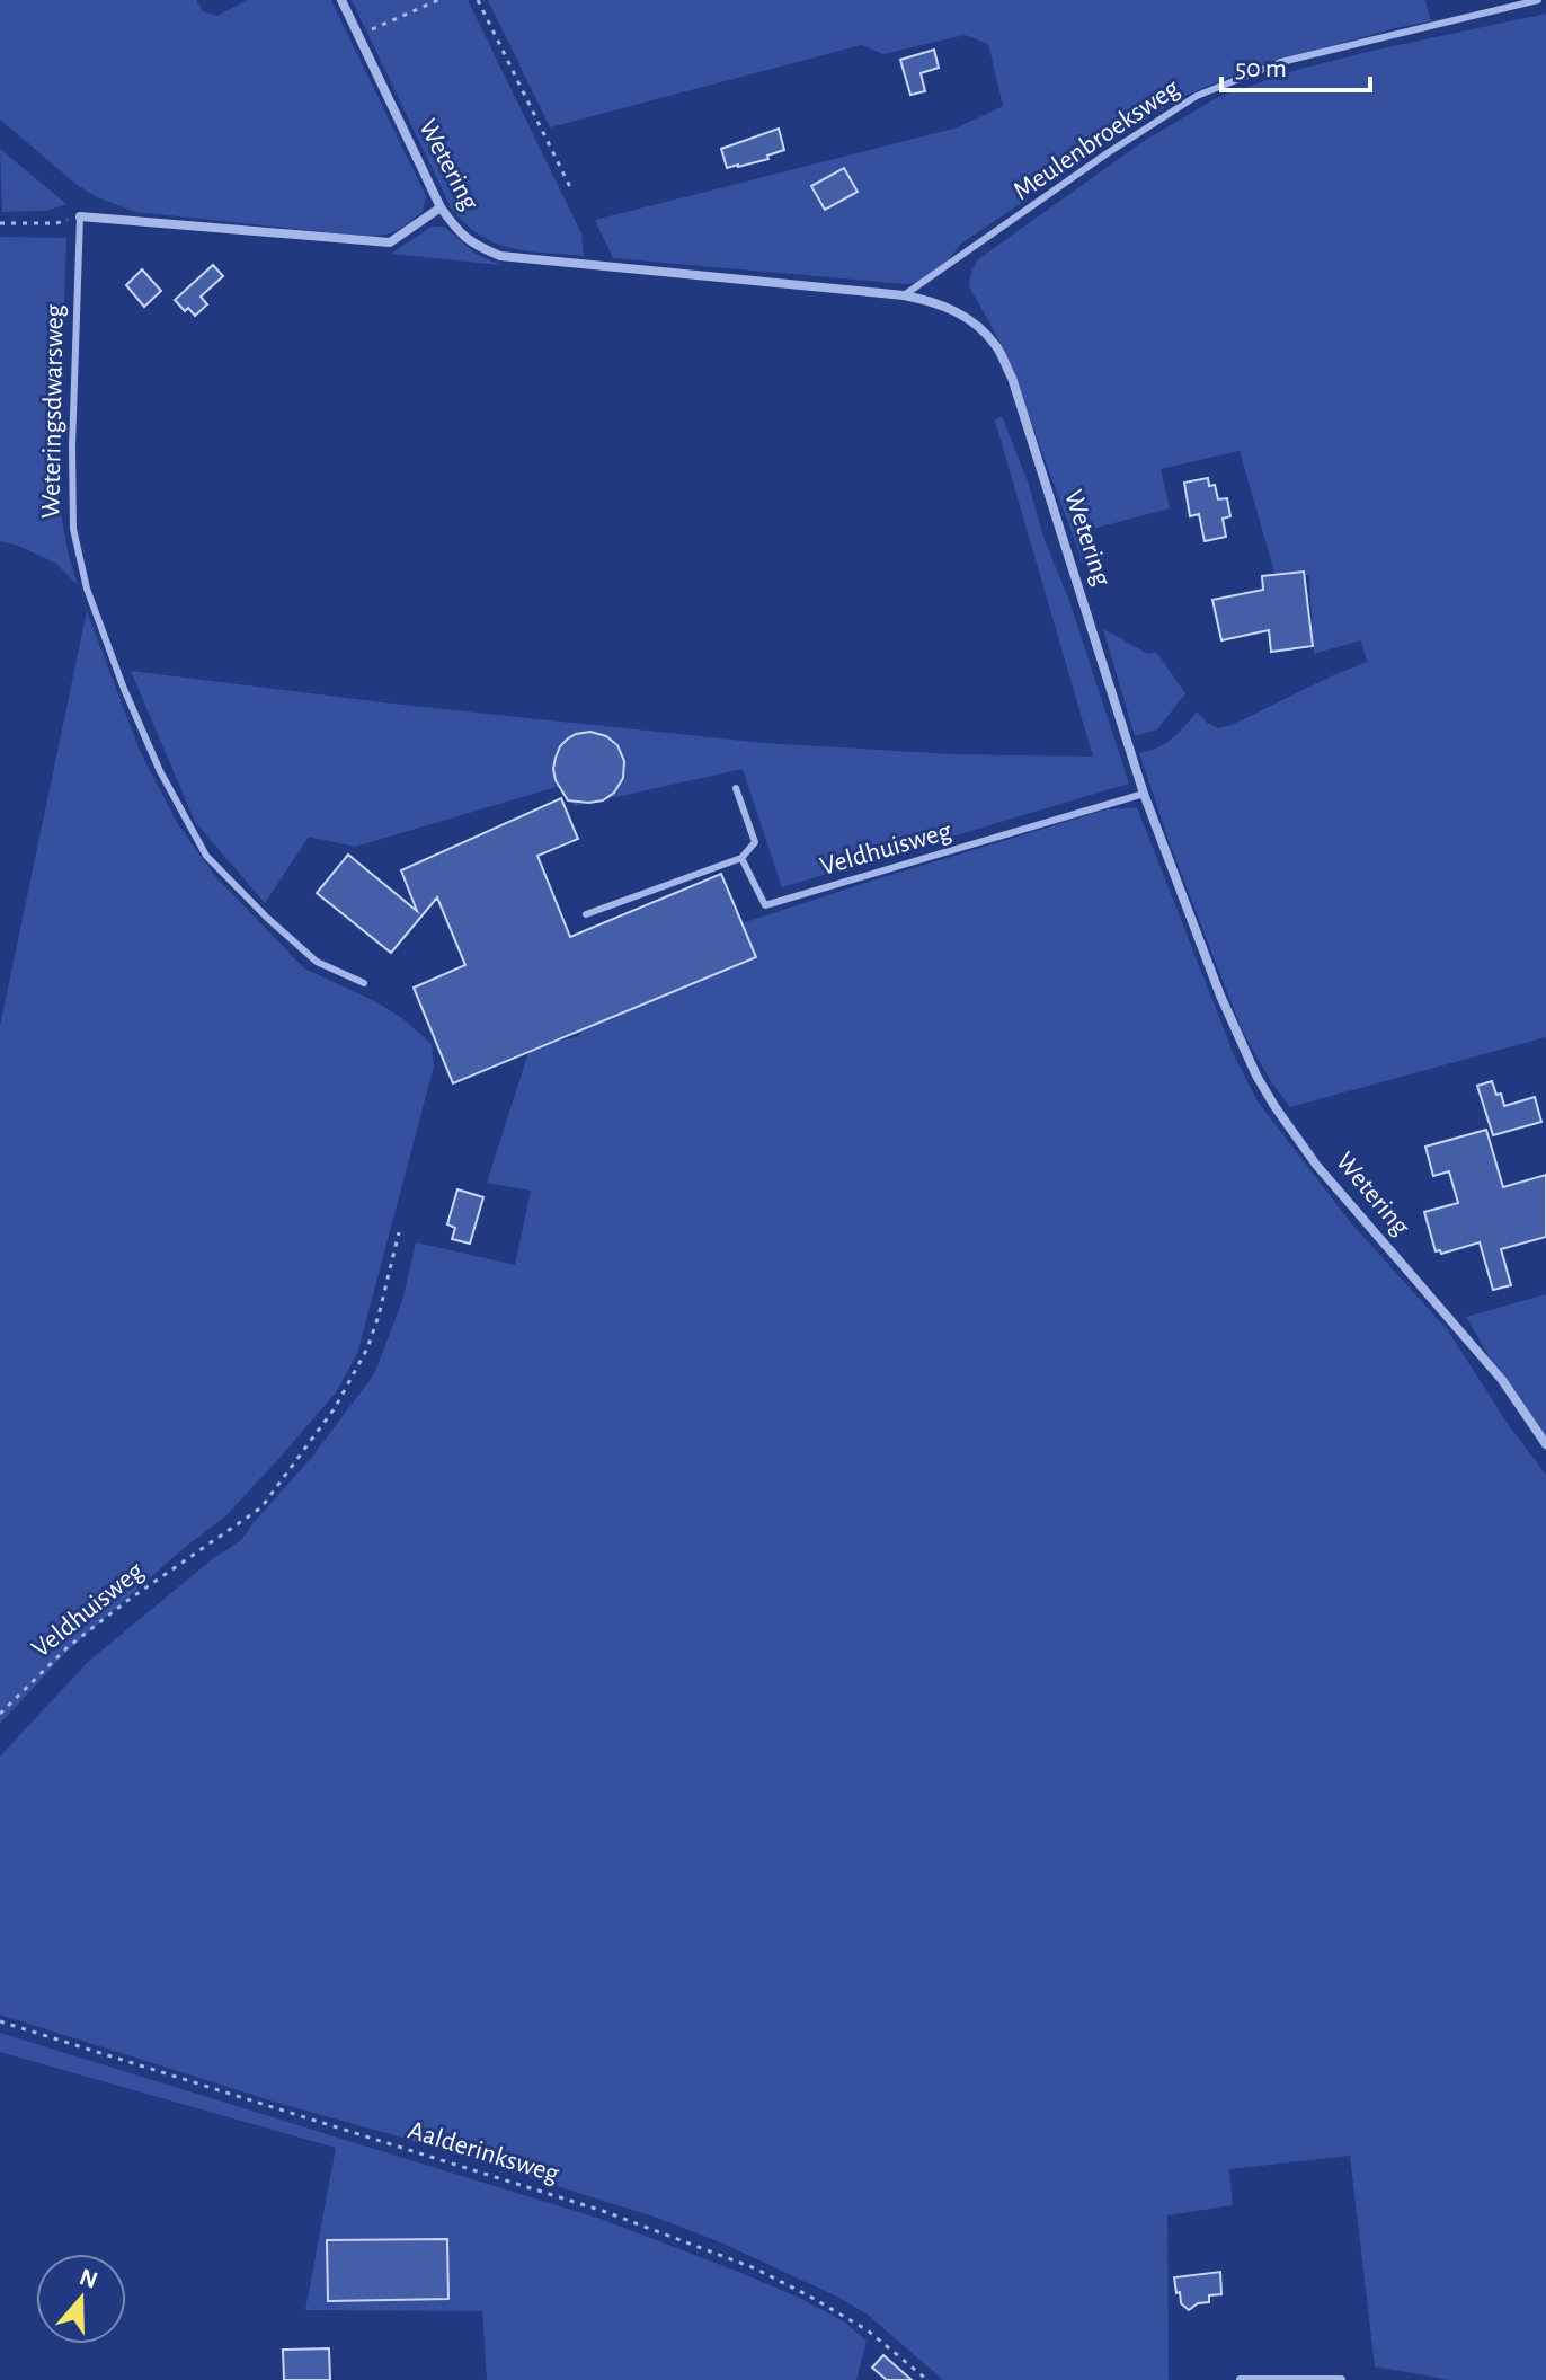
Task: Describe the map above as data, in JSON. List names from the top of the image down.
{
  "streets": {
    "street": ["Wetering"],
    "lane": ["Meulenbroeksweg", "Weteringsdwarsweg", "Veldhuisweg"],
    "path": ["Aalderinksweg"]
  },
  "crossings": [
    ["Meulenbroeksweg", "Wetering"],
    ["Wetering", "Veldhuisweg"]
  ],
  "scale_bar": "50 m",
  "north": "top"
}
